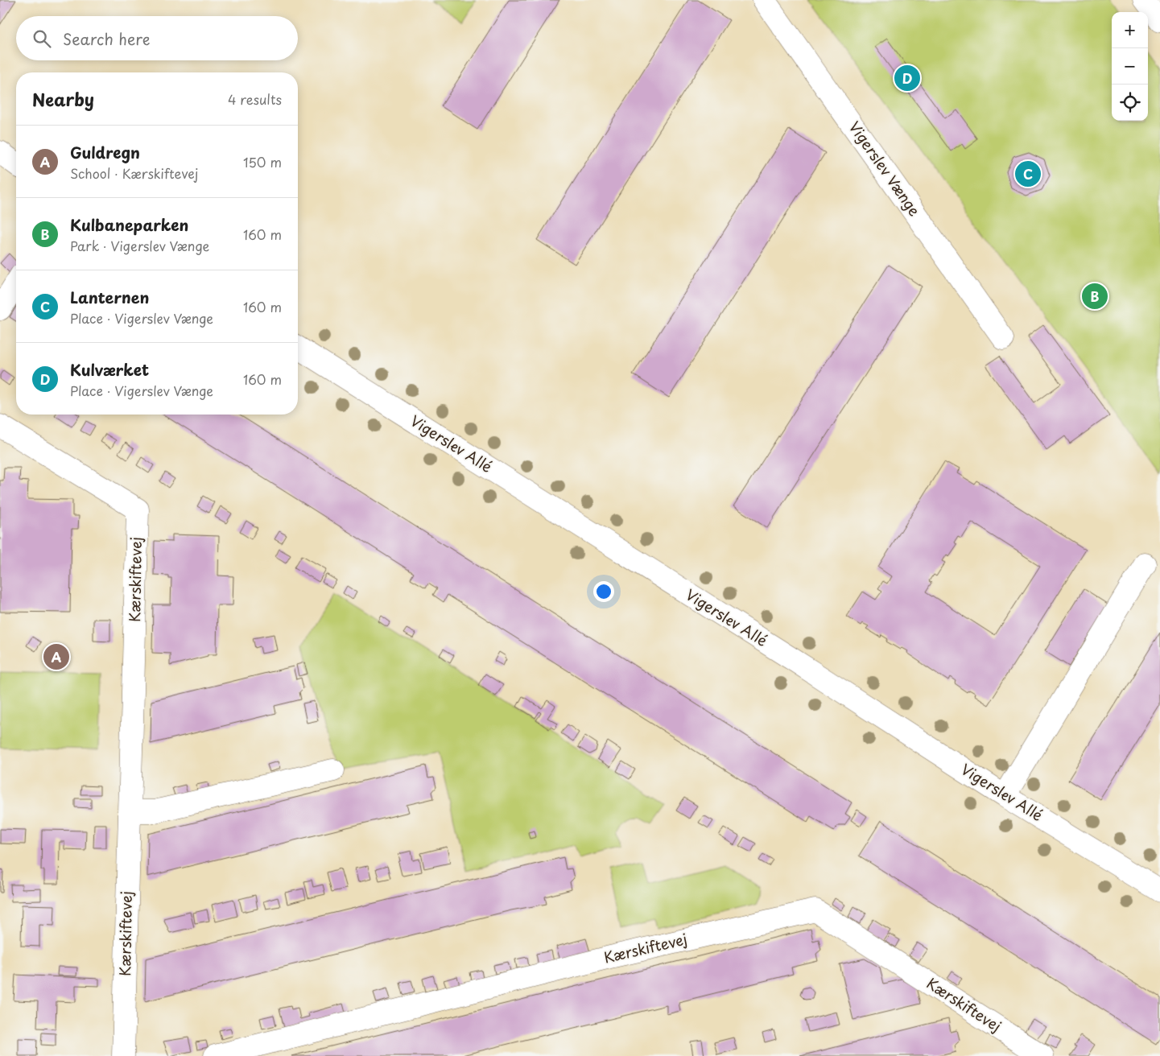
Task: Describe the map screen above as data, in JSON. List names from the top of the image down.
{
  "streets": {
    "street": ["Vigerslev Vænge", "Vigerslev Allé", "Kærskiftevej"]
  },
  "page": {
    "map_buttons": ["+", "−"],
    "search": "Search here",
    "pins": [
      "D",
      "C",
      "B",
      "A"
    ],
    "heading": ["Nearby", "4 results"],
    "list": [
      {
        "mark": "A",
        "name": "Guldregn",
        "note": "School · Kærskiftevej",
        "value": "150 m"
      },
      {
        "mark": "B",
        "name": "Kulbaneparken",
        "note": "Park · Vigerslev Vænge",
        "value": "160 m"
      },
      {
        "mark": "C",
        "name": "Lanternen",
        "note": "Place · Vigerslev Vænge",
        "value": "160 m"
      },
      {
        "mark": "D",
        "name": "Kulværket",
        "note": "Place · Vigerslev Vænge",
        "value": "160 m"
      }
    ]
  }
}
